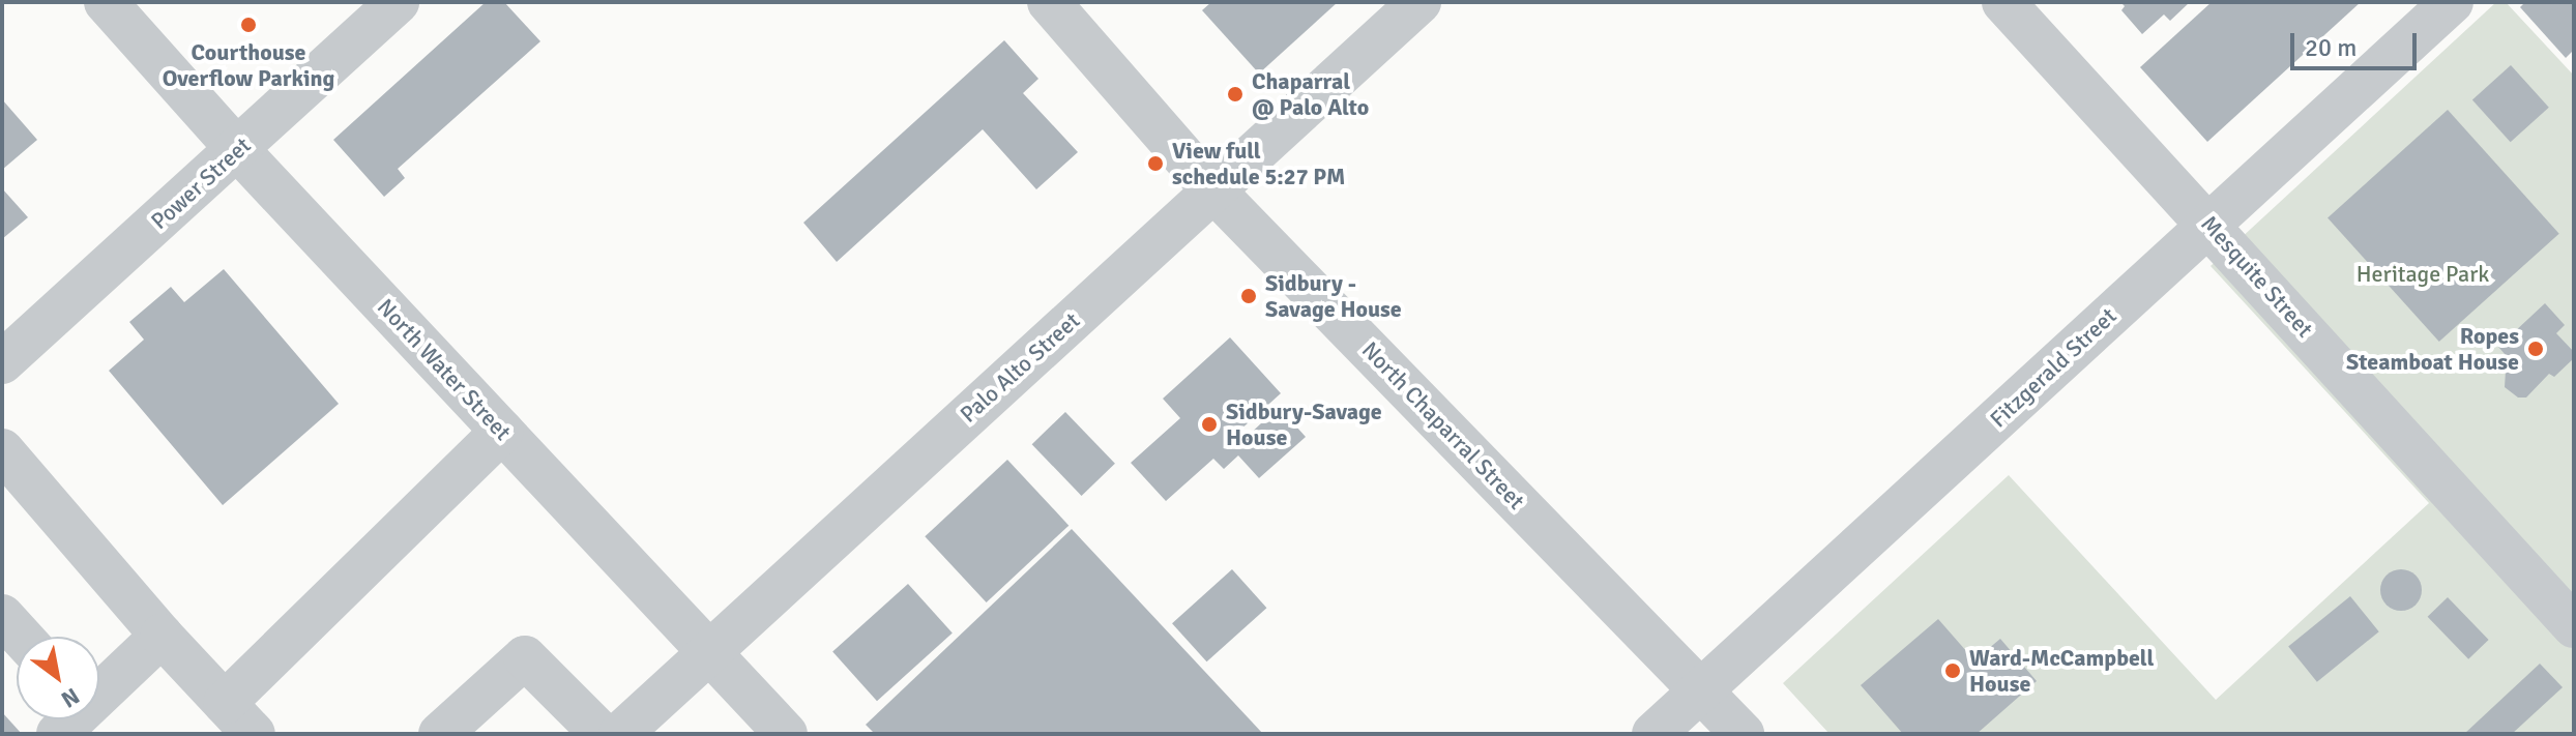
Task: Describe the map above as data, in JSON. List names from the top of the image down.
{
  "streets": {
    "street": [
      "Power Street",
      "Mesquite Street",
      "Palo Alto Street",
      "Fitzgerald Street",
      "North Water Street",
      "North Chaparral Street"
    ]
  },
  "crossings": [
    ["Power Street", "North Water Street"],
    ["Mesquite Street", "Fitzgerald Street"],
    ["Palo Alto Street", "North Water Street"],
    ["Palo Alto Street", "North Chaparral Street"],
    ["Fitzgerald Street", "North Chaparral Street"]
  ],
  "parks": ["Heritage Park"],
  "places": [
    "Courthouse Overflow Parking",
    "Chaparral @ Palo Alto",
    "View full schedule 5:27 PM",
    "Sidbury - Savage House",
    "Ropes Steamboat House",
    "Sidbury-Savage House",
    "Ward-McCampbell House"
  ],
  "scale_bar": "20 m",
  "north": "bottom right"
}
